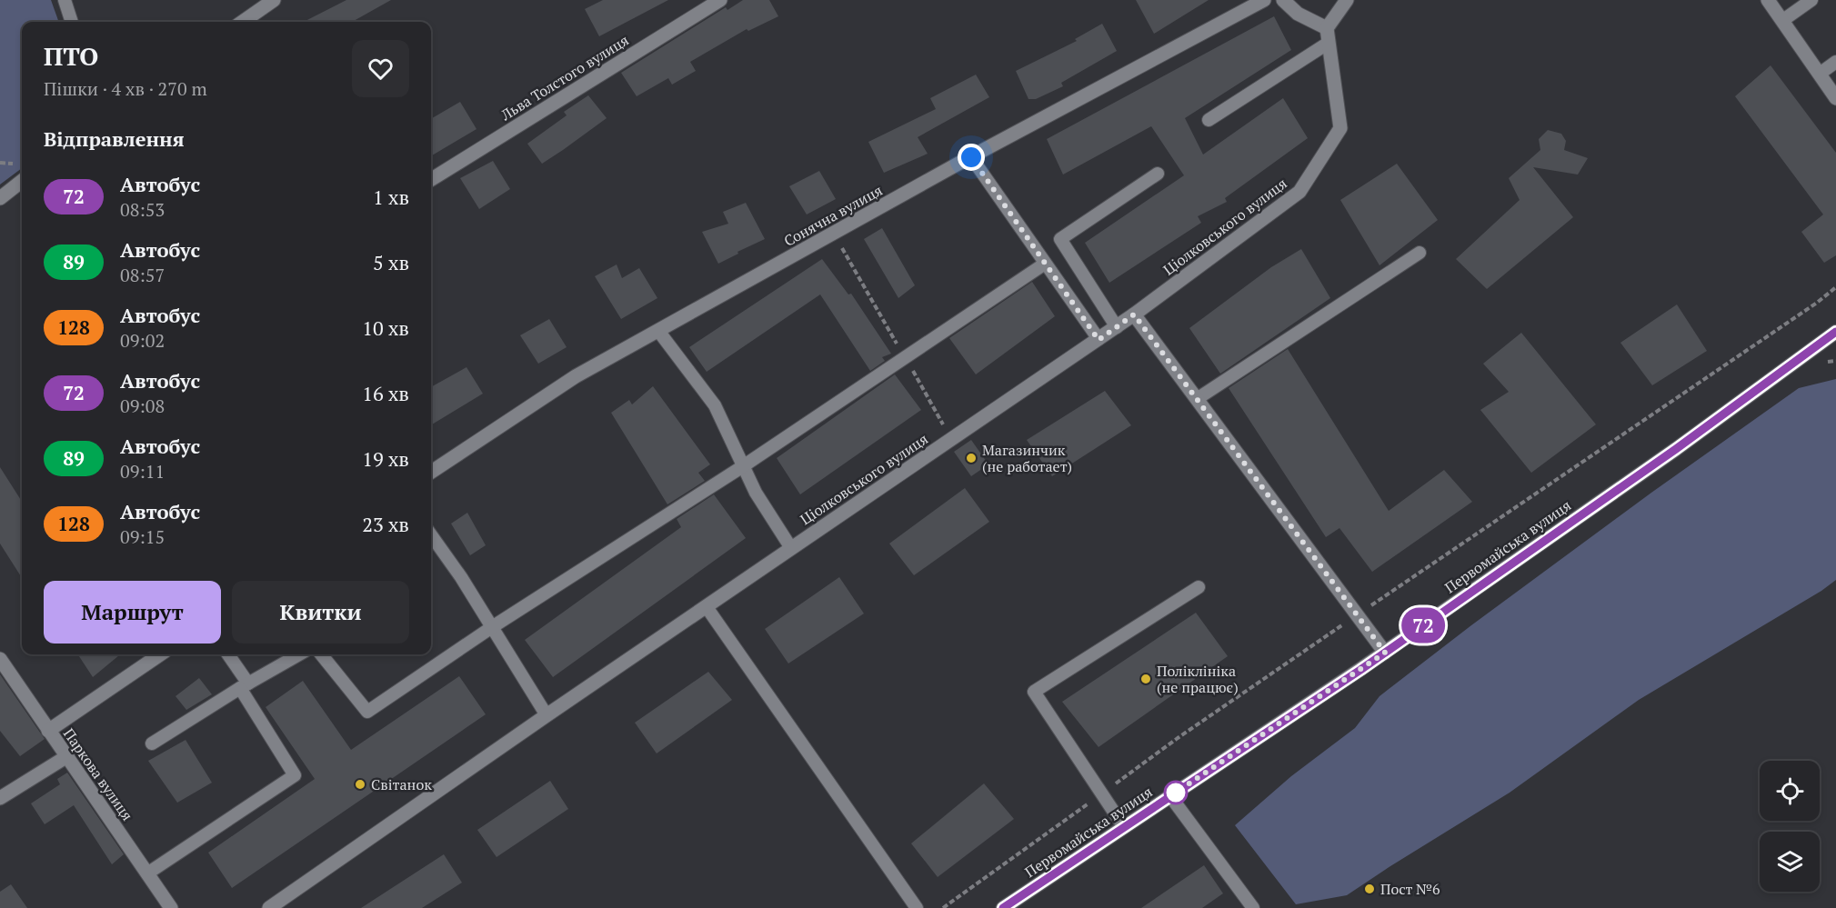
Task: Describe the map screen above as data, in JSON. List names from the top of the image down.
{
  "streets": {
    "street": [
      "Льва Толстого вулиця",
      "Сонячна вулиця",
      "Ціолковського вулиця",
      "Первомайська вулиця",
      "Паркова вулиця"
    ]
  },
  "places": [
    "Магазинчик (не работает)",
    "Поліклініка (не працює)",
    "Світанок",
    "Пост №6"
  ],
  "lines": ["bus line 72"],
  "page": {
    "on_map": "72",
    "heading": [
      ["ПТО", "Пішки · 4 хв · 270 m"],
      "Відправлення"
    ],
    "list": [
      {
        "mark": "72",
        "name": "Автобус",
        "note": "08:53",
        "value": "1 хв"
      },
      {
        "mark": "89",
        "name": "Автобус",
        "note": "08:57",
        "value": "5 хв"
      },
      {
        "mark": "128",
        "name": "Автобус",
        "note": "09:02",
        "value": "10 хв"
      },
      {
        "mark": "72",
        "name": "Автобус",
        "note": "09:08",
        "value": "16 хв"
      },
      {
        "mark": "89",
        "name": "Автобус",
        "note": "09:11",
        "value": "19 хв"
      },
      {
        "mark": "128",
        "name": "Автобус",
        "note": "09:15",
        "value": "23 хв"
      }
    ],
    "buttons": ["Маршрут", "Квитки"]
  }
}
